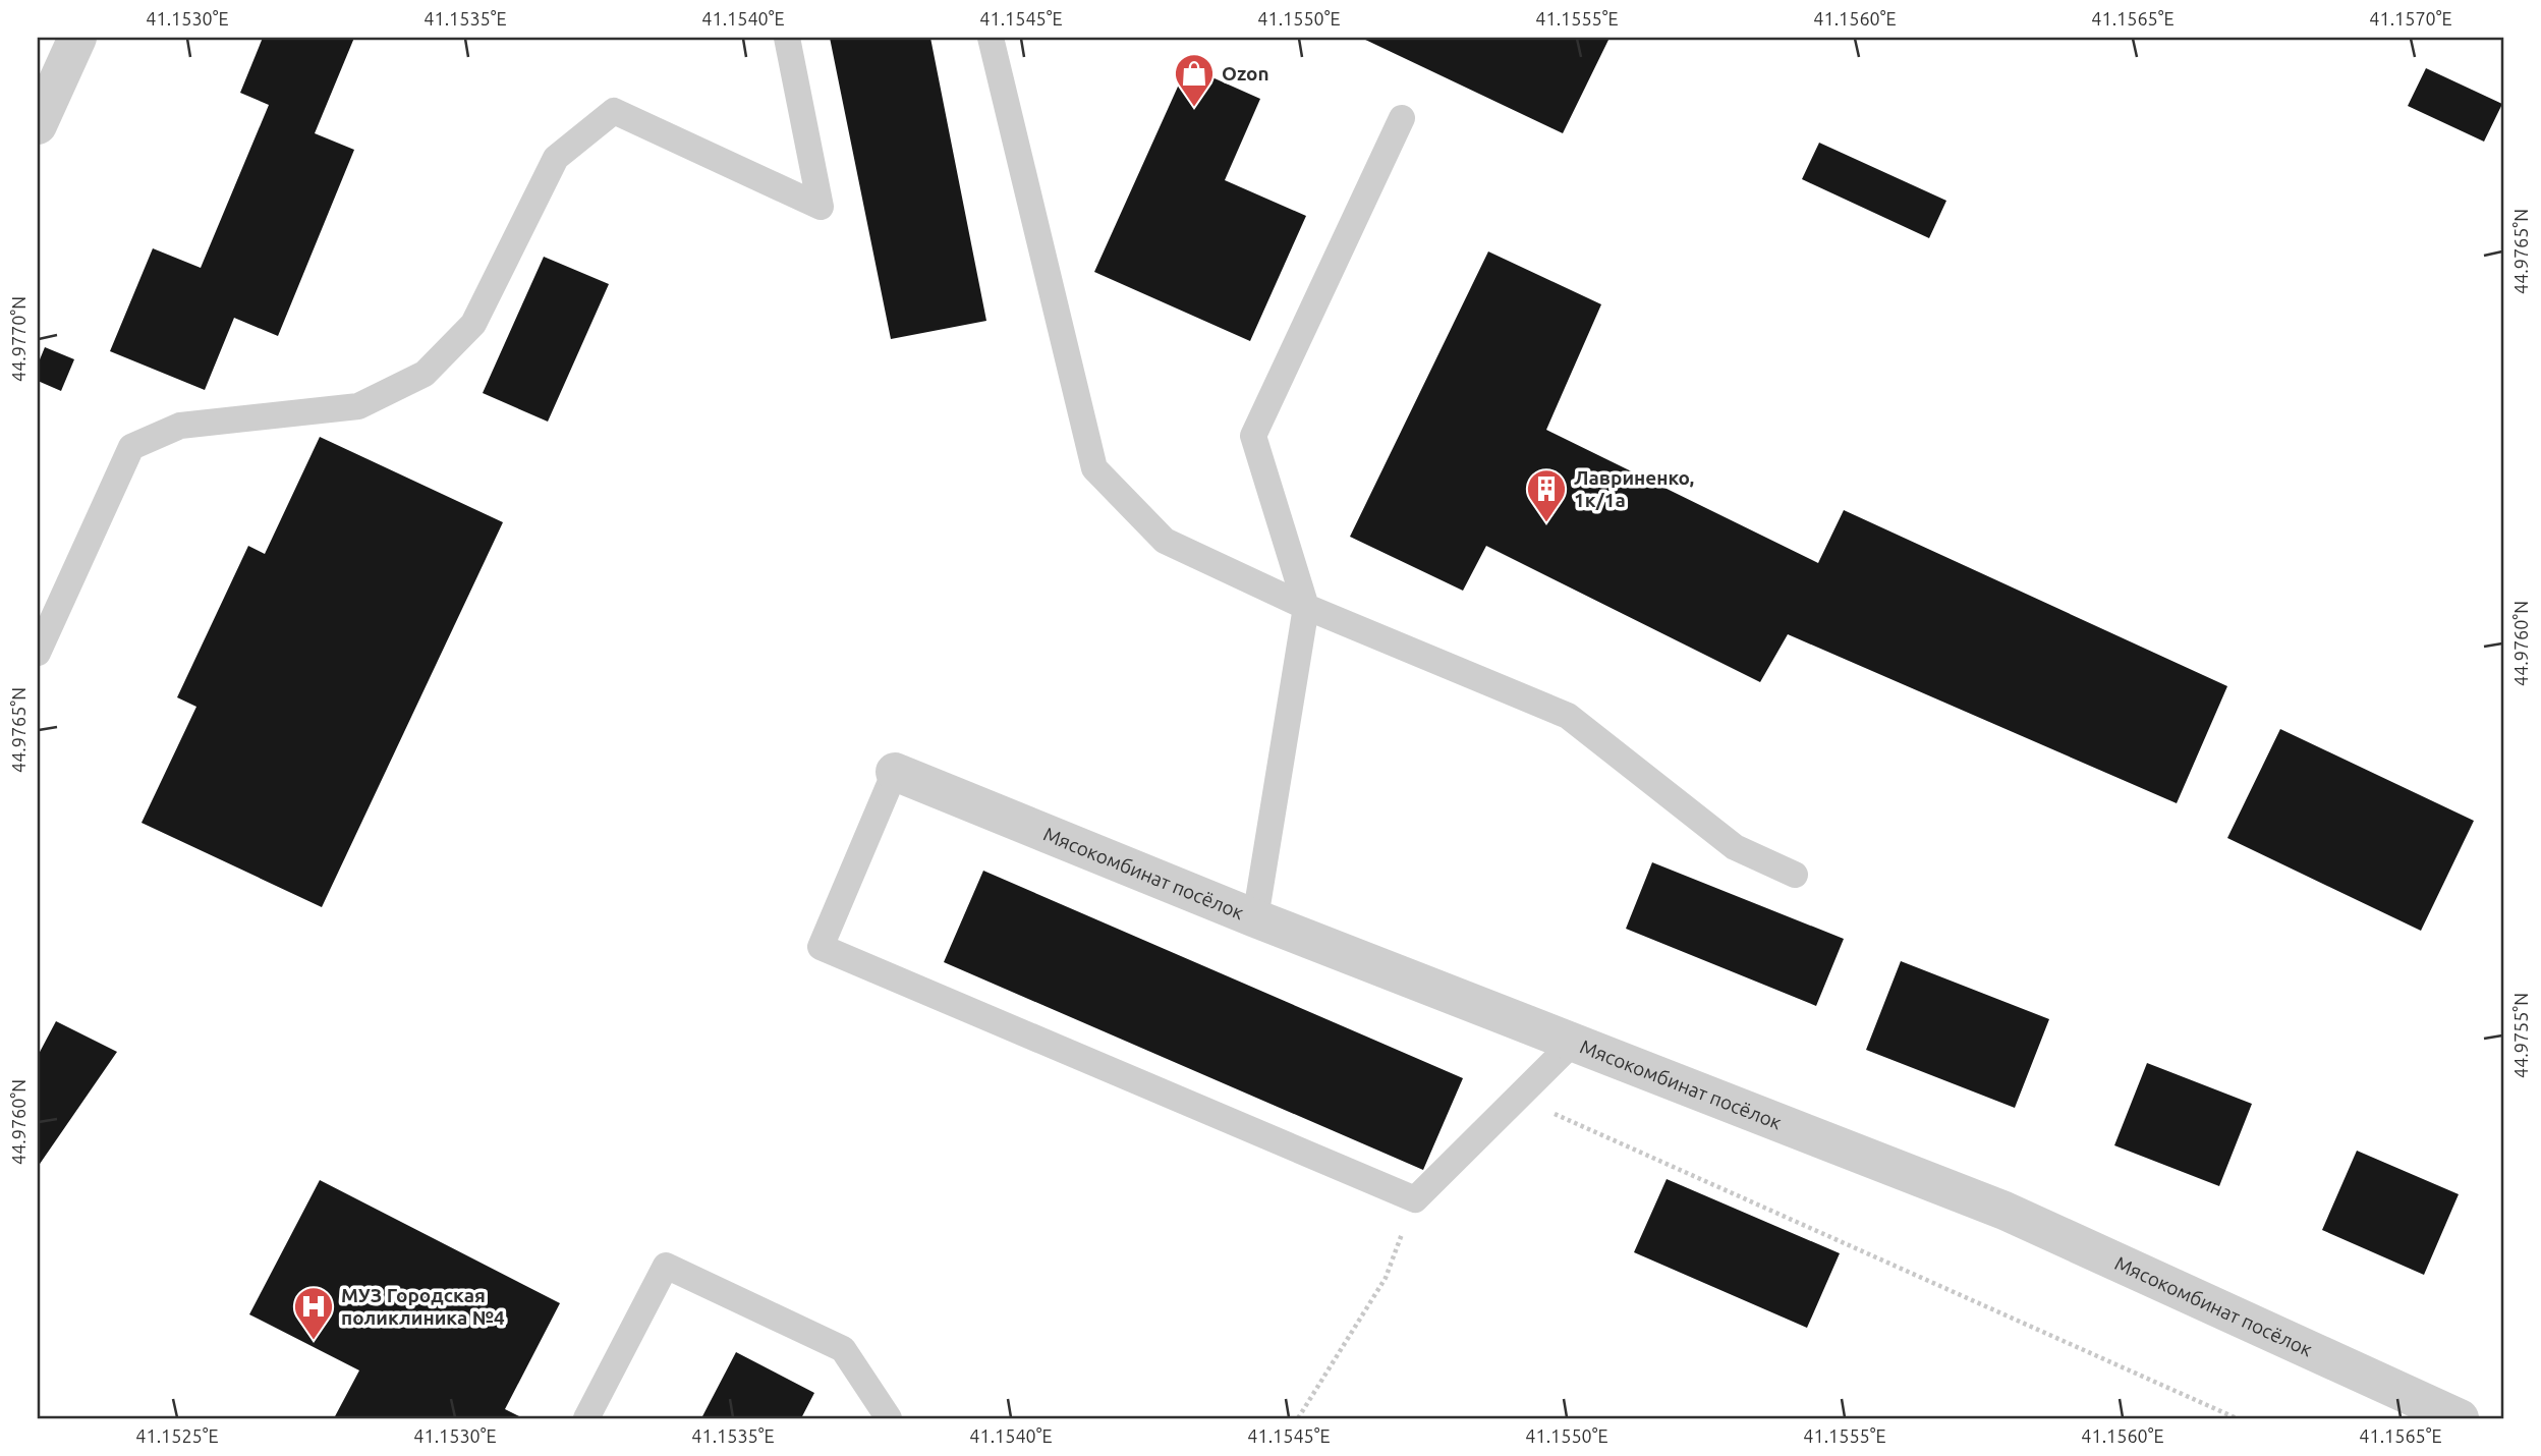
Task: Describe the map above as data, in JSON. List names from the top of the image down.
{
  "streets": {
    "street": ["Мясокомбинат посёлок"]
  },
  "places": {
    "shop": ["Ozon"],
    "building": ["Лавриненко, 1к/1а"],
    "hospital": ["МУЗ Городская поликлиника №4"]
  },
  "coordinates": [
    "41.1530°E",
    "41.1535°E",
    "41.1540°E",
    "41.1545°E",
    "41.1550°E",
    "41.1555°E",
    "41.1560°E",
    "41.1565°E",
    "41.1570°E",
    "44.9765°N",
    "44.9770°N",
    "44.9760°N",
    "44.9755°N",
    "41.1525°E"
  ]
}
